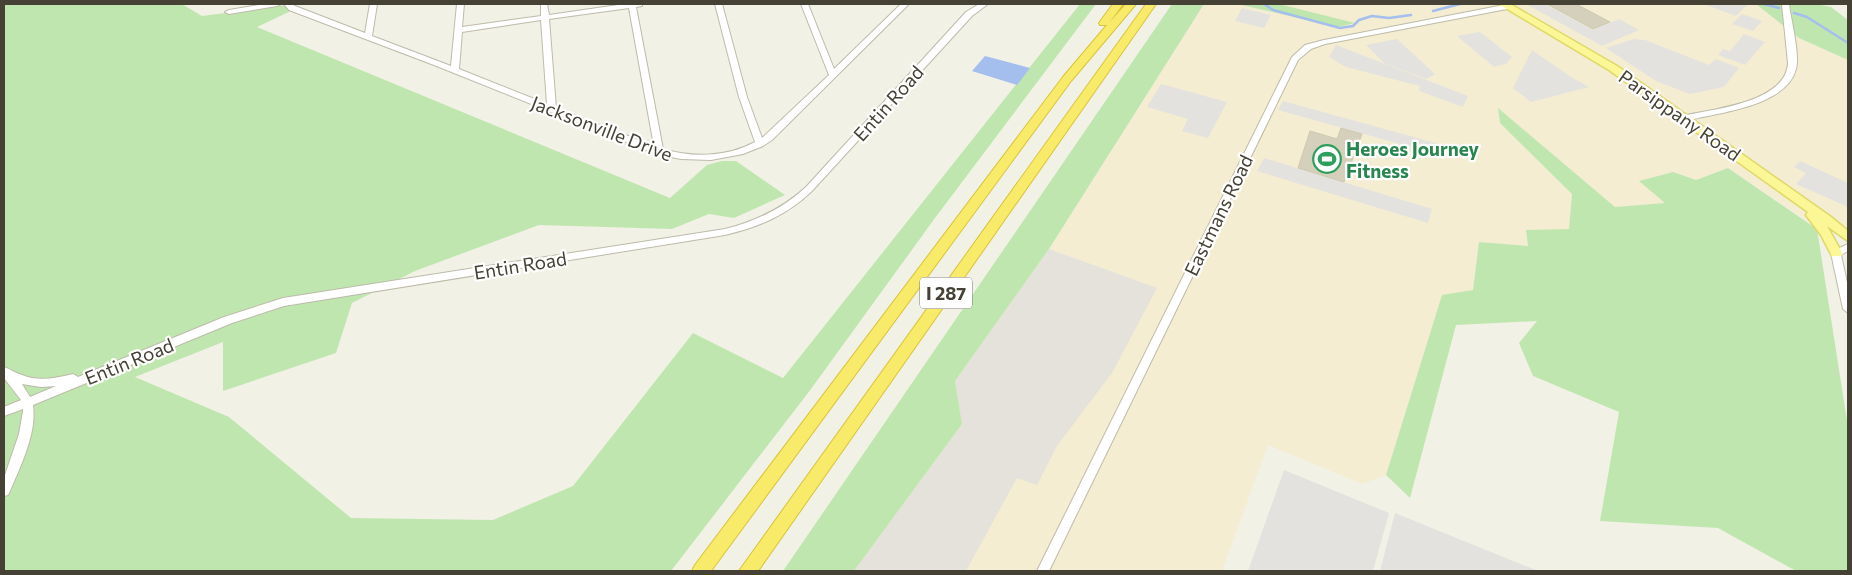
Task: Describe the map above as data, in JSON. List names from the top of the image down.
{
  "streets": {
    "highway": ["I 287"],
    "main road": ["Parsippany Road"],
    "street": ["Entin Road", "Jacksonville Drive", "Eastmans Road"]
  },
  "crossings": [
    ["Parsippany Road", "Eastmans Road"]
  ],
  "places": {
    "sports": ["Heroes Journey Fitness"]
  }
}
